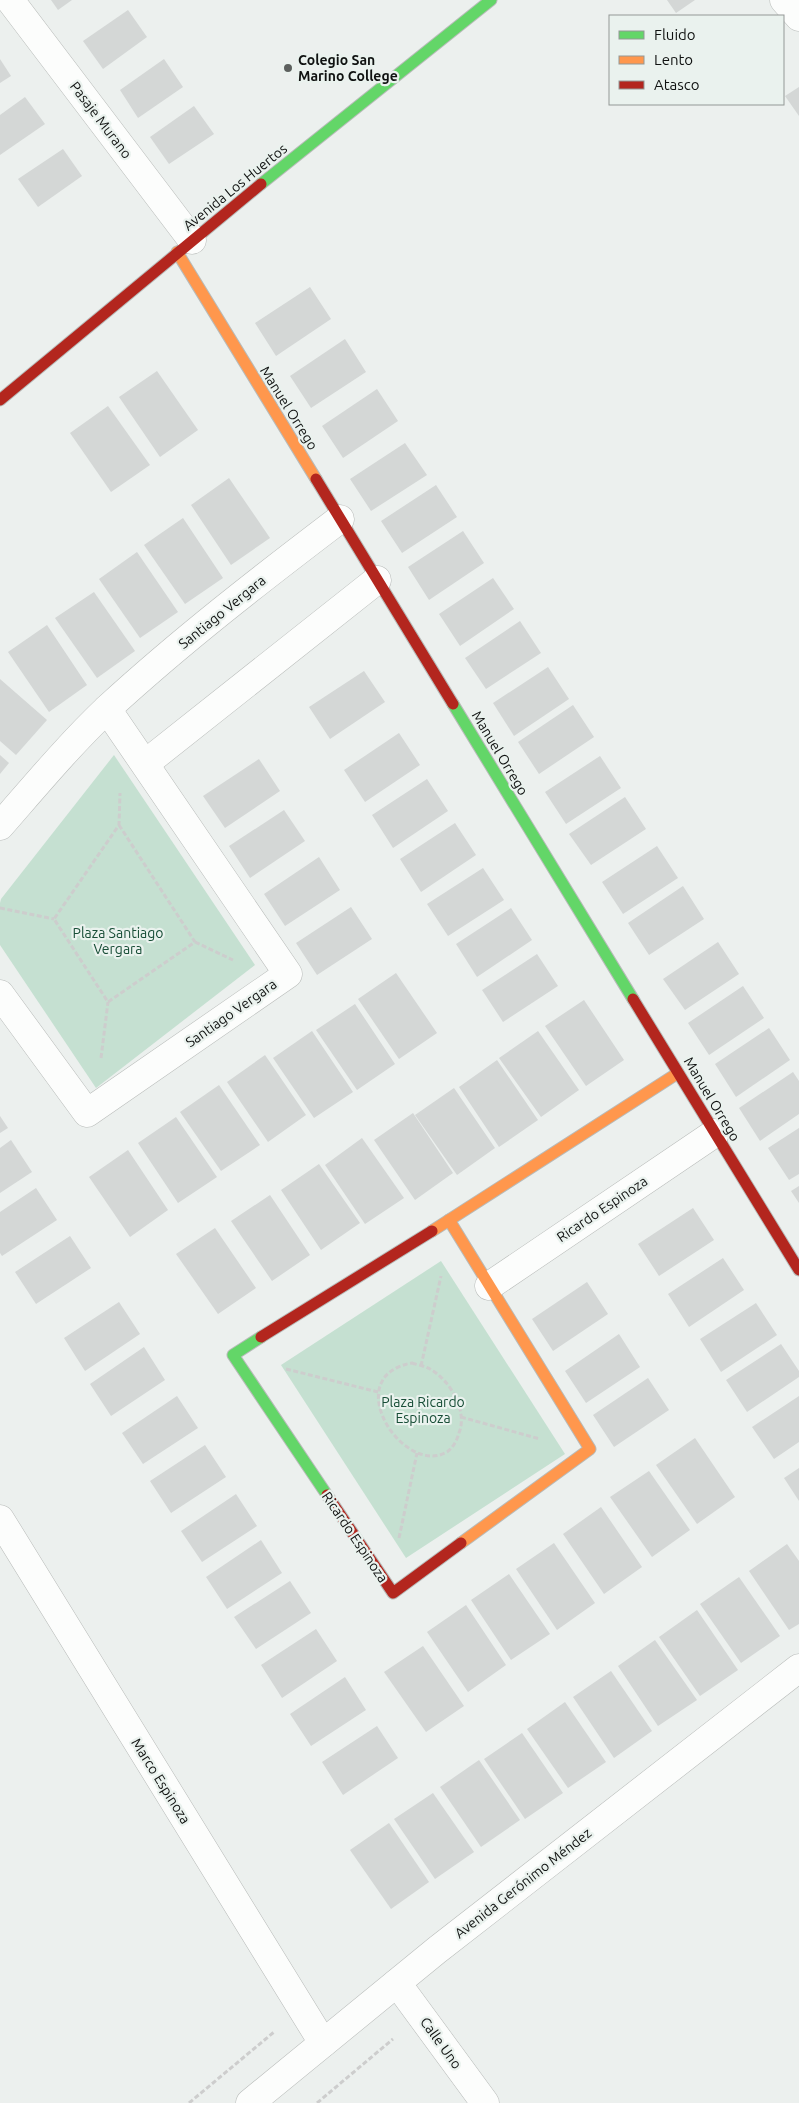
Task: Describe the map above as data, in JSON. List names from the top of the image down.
{
  "streets": {
    "street": [
      "Pasaje Murano",
      "Avenida Los Huertos",
      "Manuel Orrego",
      "Santiago Vergara",
      "Ricardo Espinoza",
      "Marco Espinoza",
      "Avenida Gerónimo Méndez",
      "Calle Uno"
    ]
  },
  "crossings": [
    ["Pasaje Murano", "Avenida Los Huertos"],
    ["Pasaje Murano", "Manuel Orrego"],
    ["Avenida Los Huertos", "Manuel Orrego"],
    ["Manuel Orrego", "Santiago Vergara"],
    ["Manuel Orrego", "Ricardo Espinoza"],
    ["Marco Espinoza", "Avenida Gerónimo Méndez"],
    ["Avenida Gerónimo Méndez", "Calle Uno"]
  ],
  "parks": ["Plaza Santiago Vergara", "Plaza Ricardo Espinoza"],
  "places": ["Colegio San Marino College"],
  "legend": ["Fluido", "Lento", "Atasco"]
}
